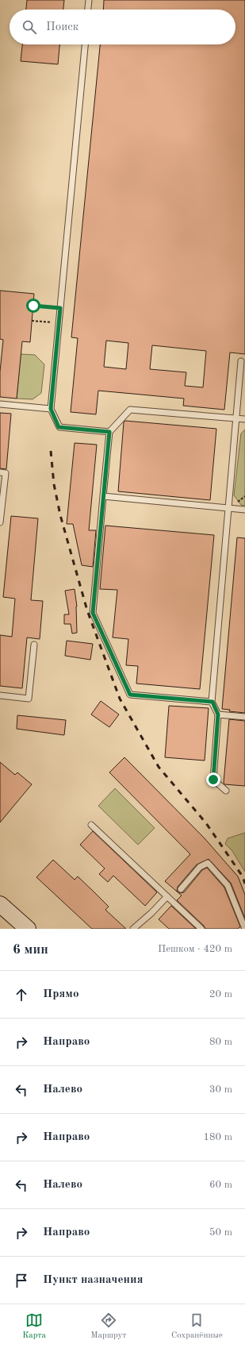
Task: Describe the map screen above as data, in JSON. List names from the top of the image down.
{
  "page": {
    "search": "Поиск",
    "heading": ["6 мин", "Пешком · 420 m"],
    "list": [
      ["Прямо", "20 m"],
      ["Направо", "80 m"],
      ["Налево", "30 m"],
      ["Направо", "180 m"],
      ["Налево", "60 m"],
      ["Направо", "50 m"],
      "Пункт назначения"
    ],
    "nav": ["Карта", "Маршрут", "Сохранённые"]
  }
}
